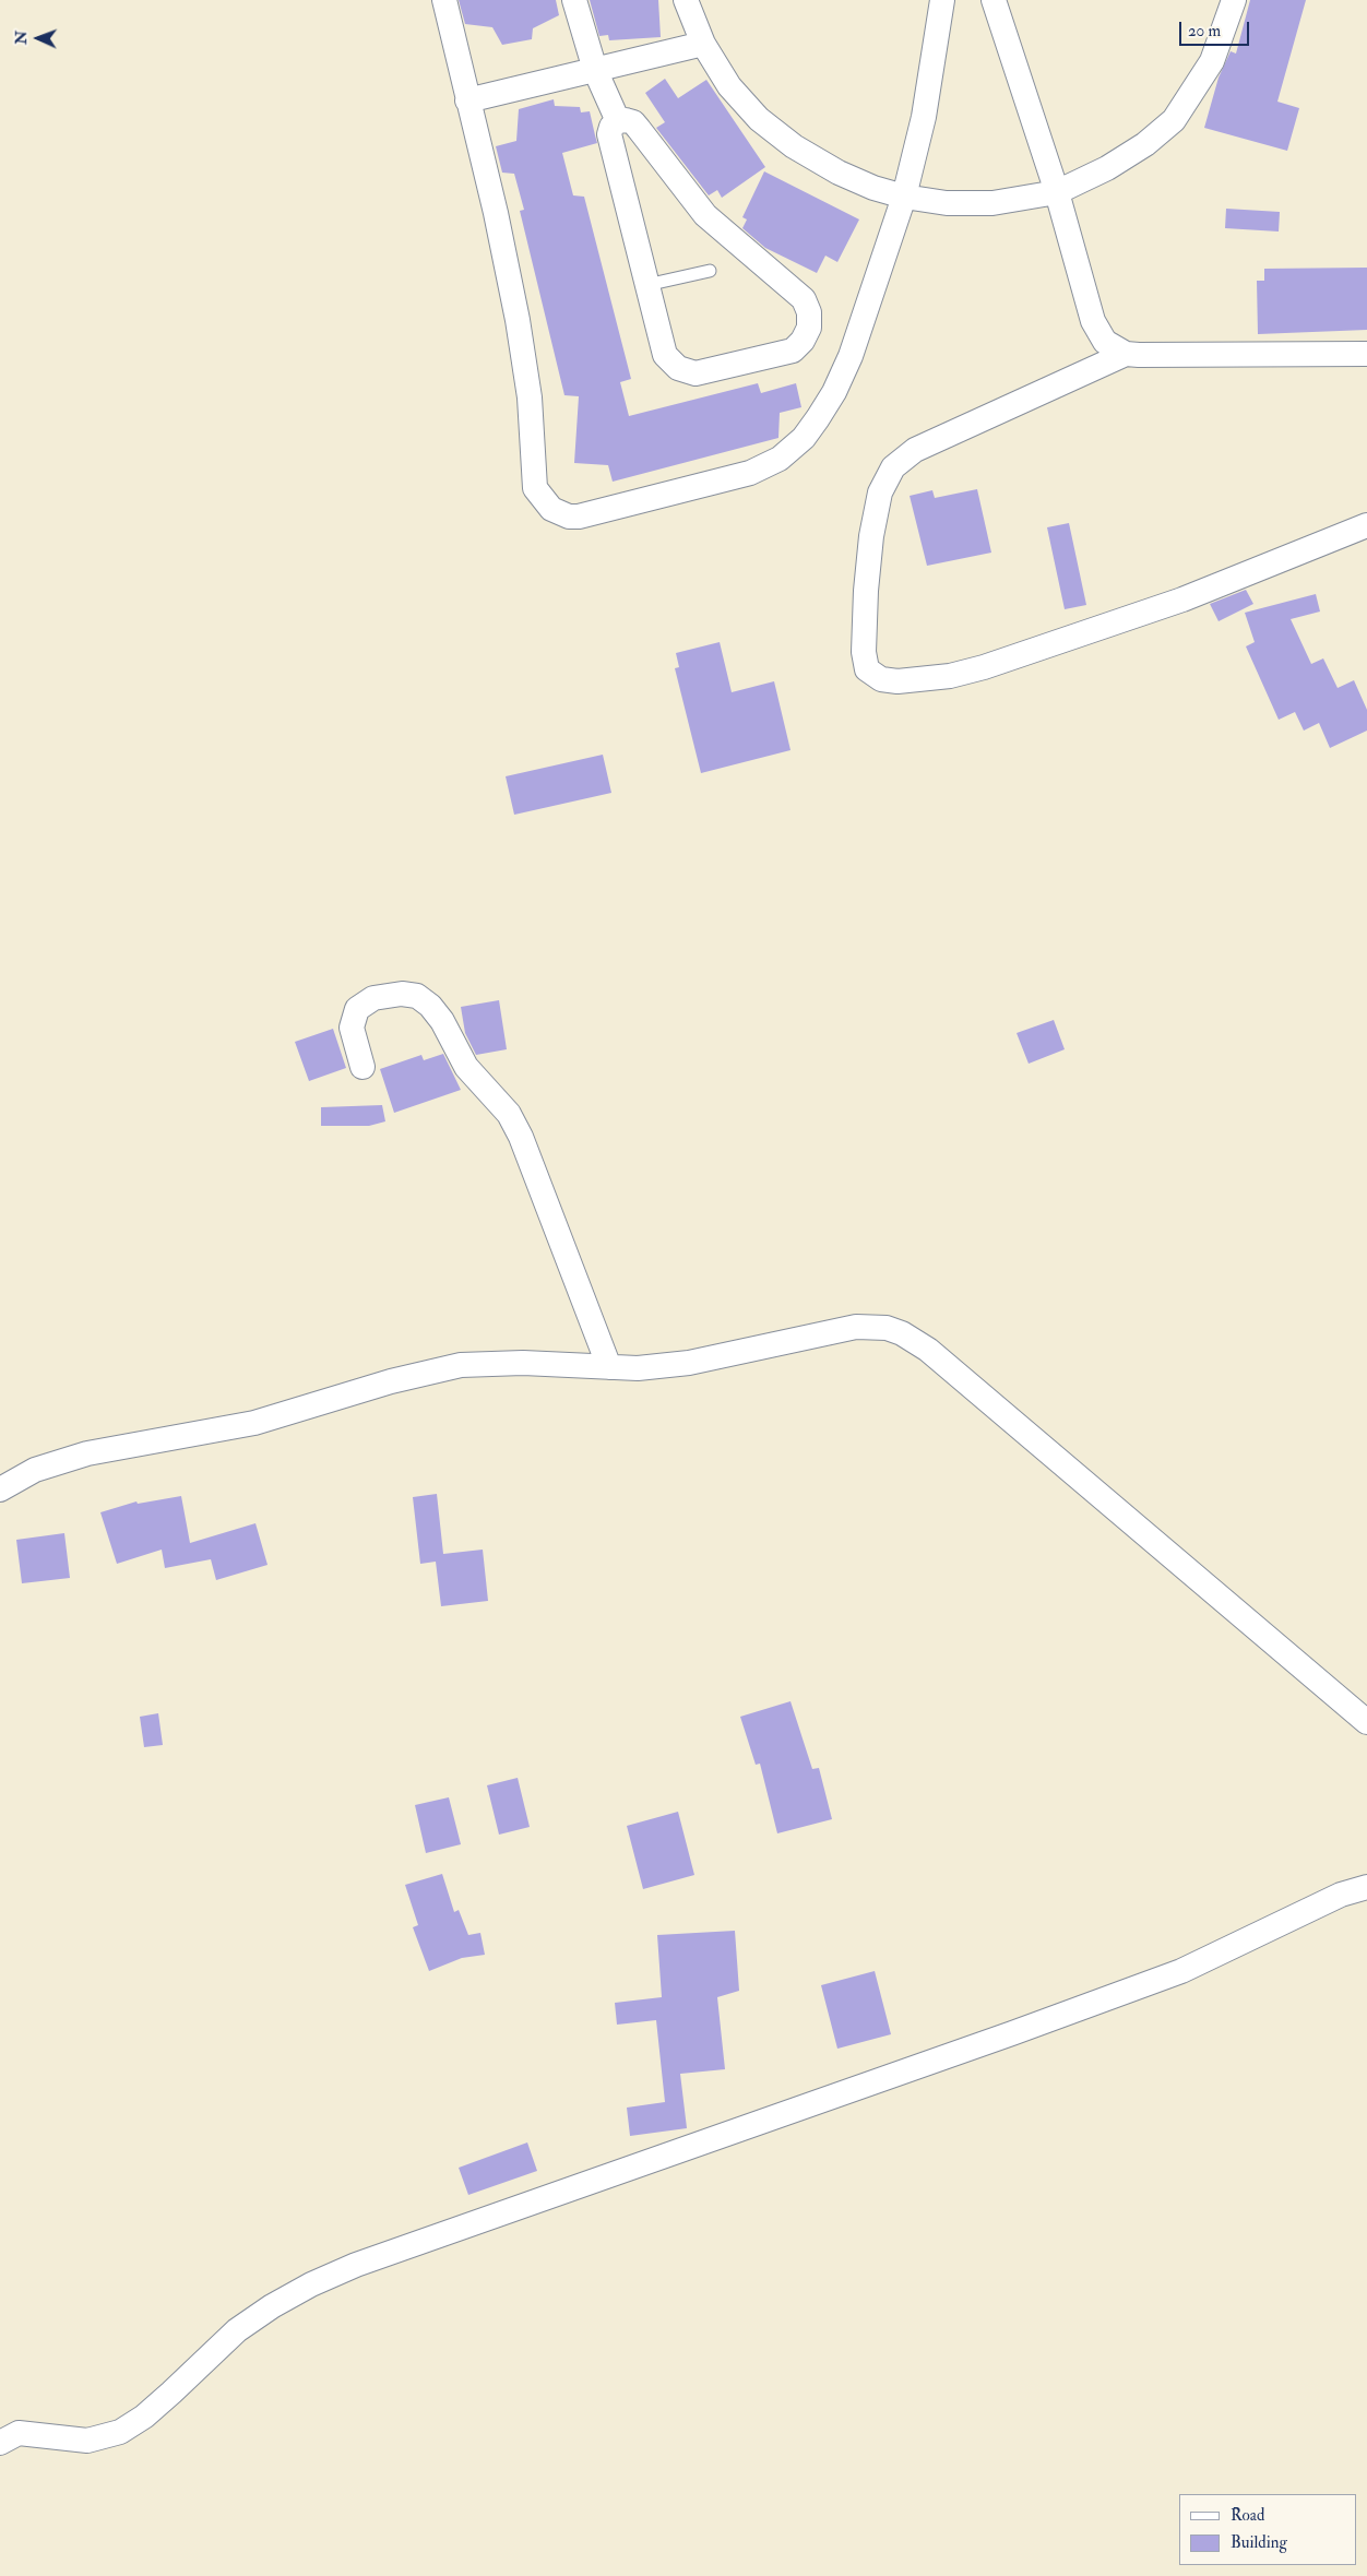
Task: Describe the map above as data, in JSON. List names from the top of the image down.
{
  "legend": ["Road", "Building"],
  "scale_bar": "20 m",
  "north": "left"
}
